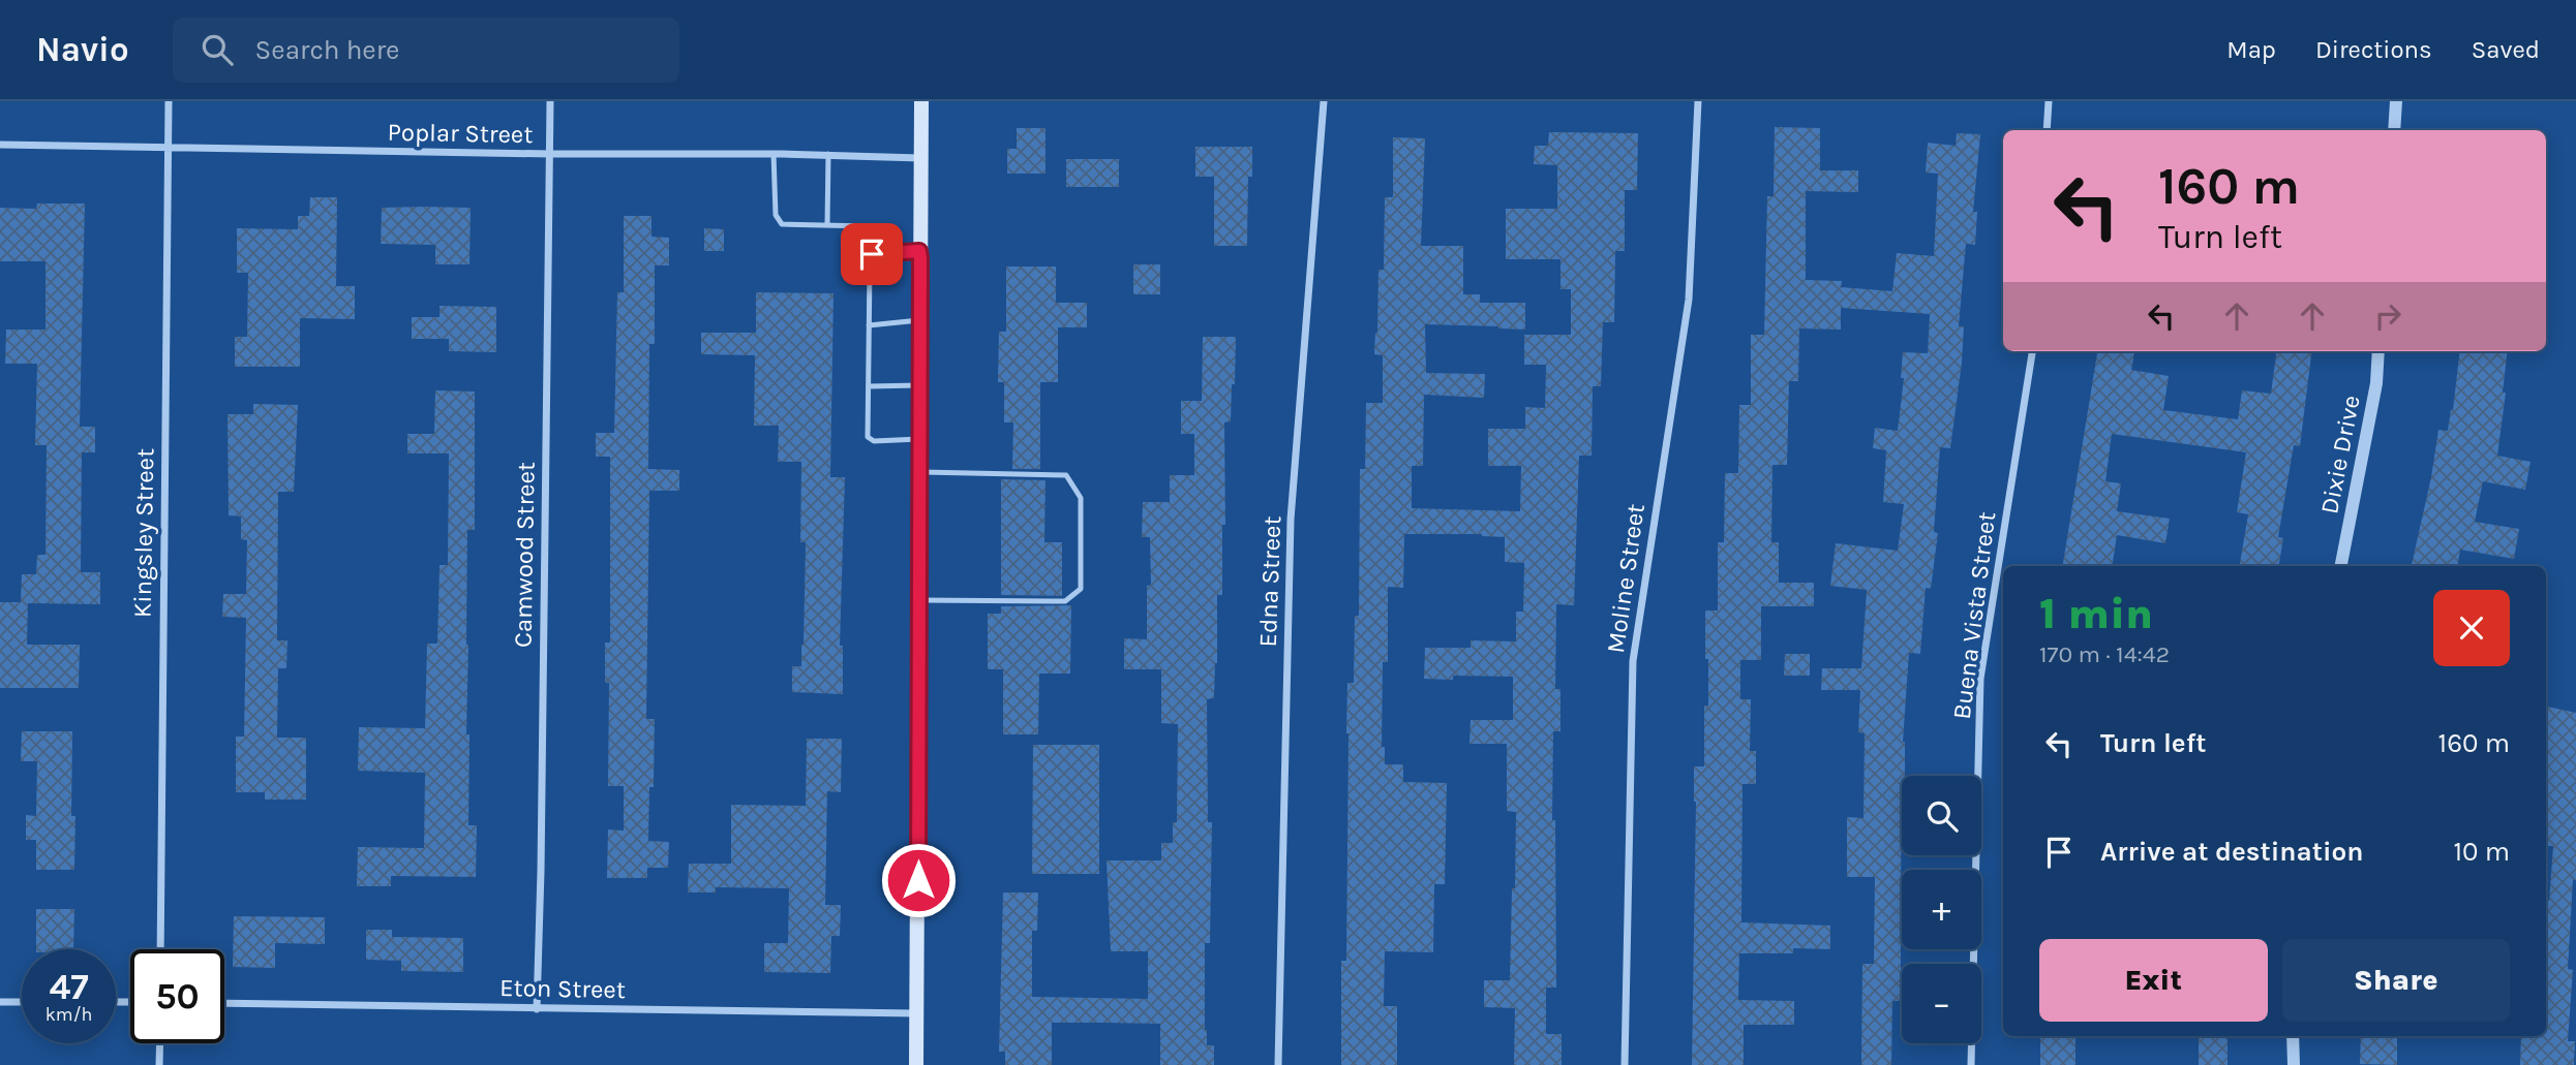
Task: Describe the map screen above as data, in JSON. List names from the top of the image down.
{
  "streets": {
    "street": [
      "Poplar Street",
      "Dixie Drive",
      "Kingsley Street",
      "Camwood Street",
      "Moline Street",
      "Edna Street",
      "Buena Vista Street",
      "Eton Street"
    ]
  },
  "crossings": [
    ["Poplar Street", "Kingsley Street"],
    ["Poplar Street", "Camwood Street"],
    ["Camwood Street", "Eton Street"]
  ],
  "page": {
    "header": "Navio",
    "search": "Search here",
    "nav": ["Map", "Directions", "Saved"],
    "turn": ["160 m", "Turn left"],
    "heading": ["1 min", "170 m · 14:42"],
    "list": [
      {
        "name": "Turn left",
        "value": "160 m"
      },
      {
        "name": "Arrive at destination",
        "value": "10 m"
      }
    ],
    "map_buttons": ["+", "−"],
    "buttons": ["Exit", "Share"],
    "speed": "47 km/h",
    "limit": "50"
  }
}
